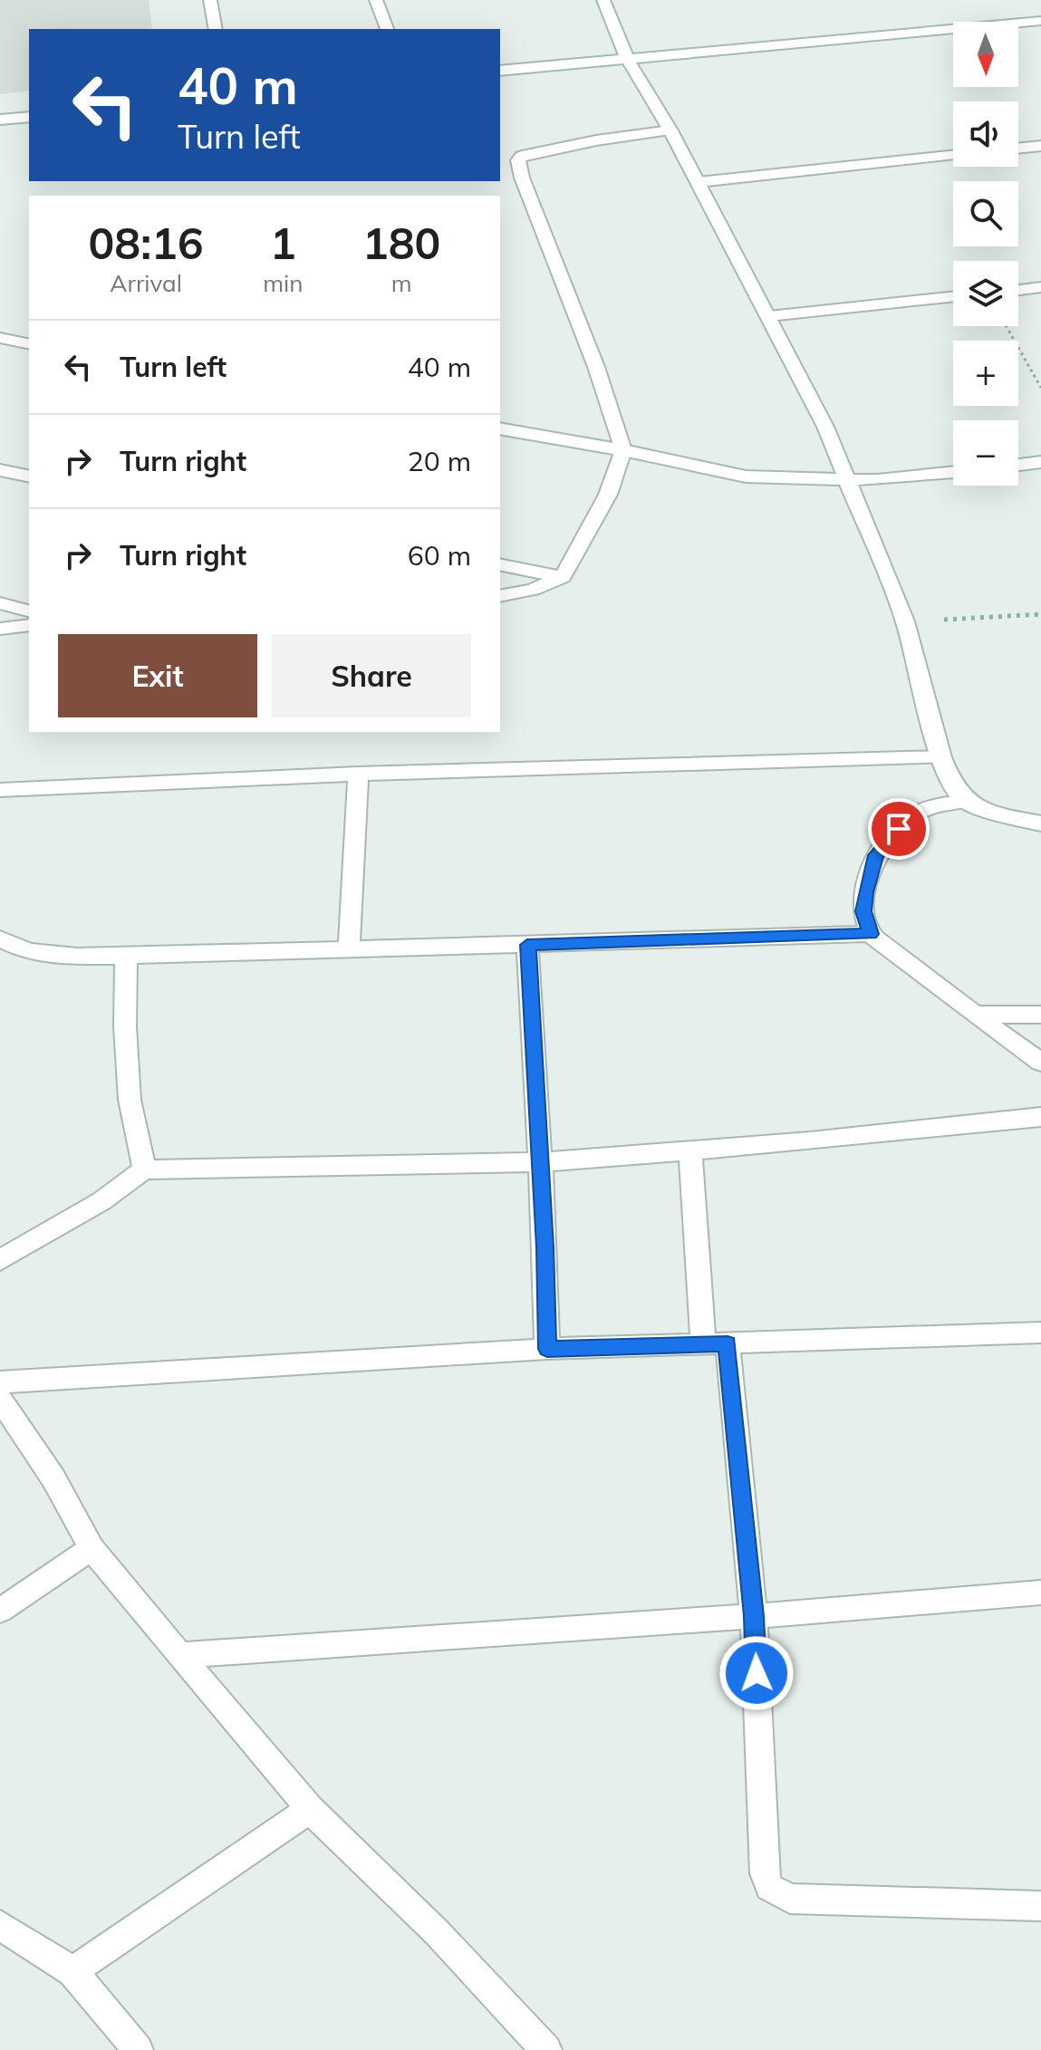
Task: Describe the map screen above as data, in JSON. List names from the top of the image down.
{
  "north": "bottom",
  "page": {
    "map_buttons": ["+", "−"],
    "turn": ["40 m", "Turn left"],
    "eta": [
      "08:16",
      "Arrival",
      "1",
      "min",
      "180",
      "m"
    ],
    "list": [
      {
        "name": "Turn left",
        "value": "40 m"
      },
      {
        "name": "Turn right",
        "value": "20 m"
      },
      {
        "name": "Turn right",
        "value": "60 m"
      }
    ],
    "buttons": ["Exit", "Share"]
  }
}
